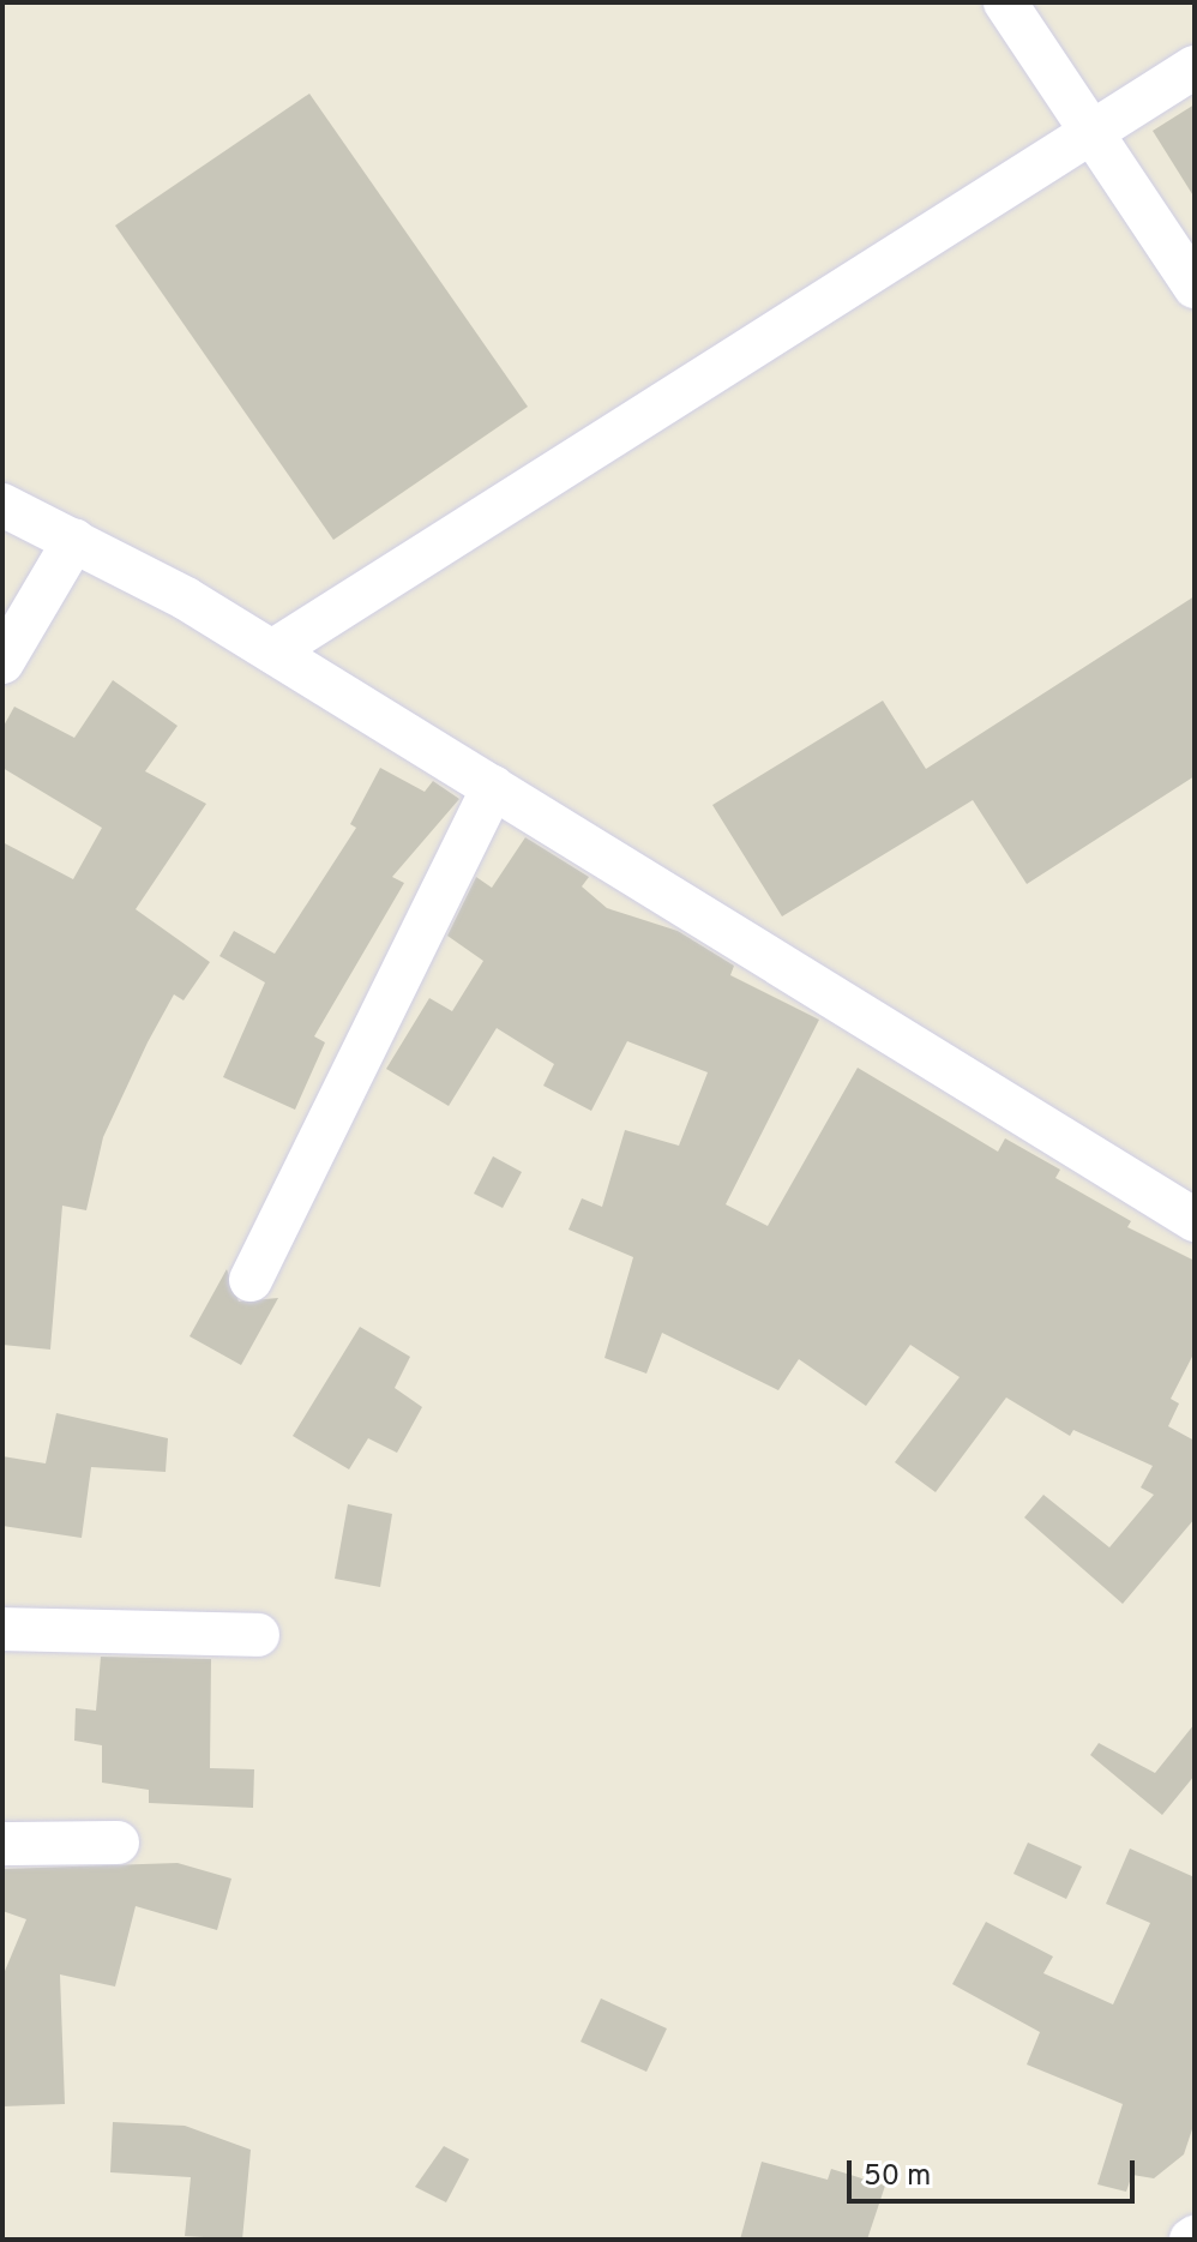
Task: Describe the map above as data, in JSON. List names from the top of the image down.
{
  "scale_bar": "50 m"
}
